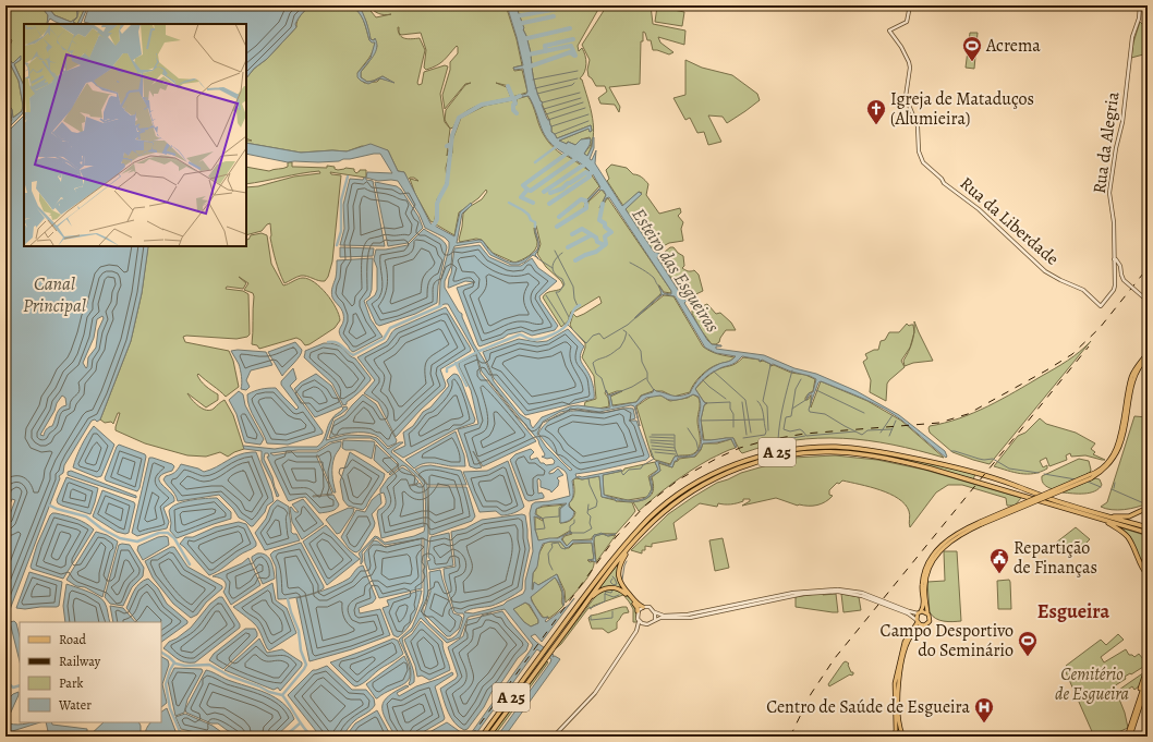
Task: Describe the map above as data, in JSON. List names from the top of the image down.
{
  "streets": {
    "highway": ["A 25"],
    "street": ["Rua da Alegria", "Rua da Liberdade"]
  },
  "crossings": [
    ["Rua da Alegria", "Rua da Liberdade"]
  ],
  "districts": ["Esgueira"],
  "water": ["Esteiro das Esgueiras", "Canal Principal"],
  "parks": ["Cemitério de Esgueira"],
  "places": {
    "sports": ["Acrema", "Campo Desportivo do Seminário"],
    "church": ["Igreja de Mataduços (Alumieira)"],
    "public building": ["Repartição de Finanças"],
    "hospital": ["Centro de Saúde de Esgueira"]
  },
  "legend": [
    "Road",
    "Railway",
    "Park",
    "Water"
  ]
}
